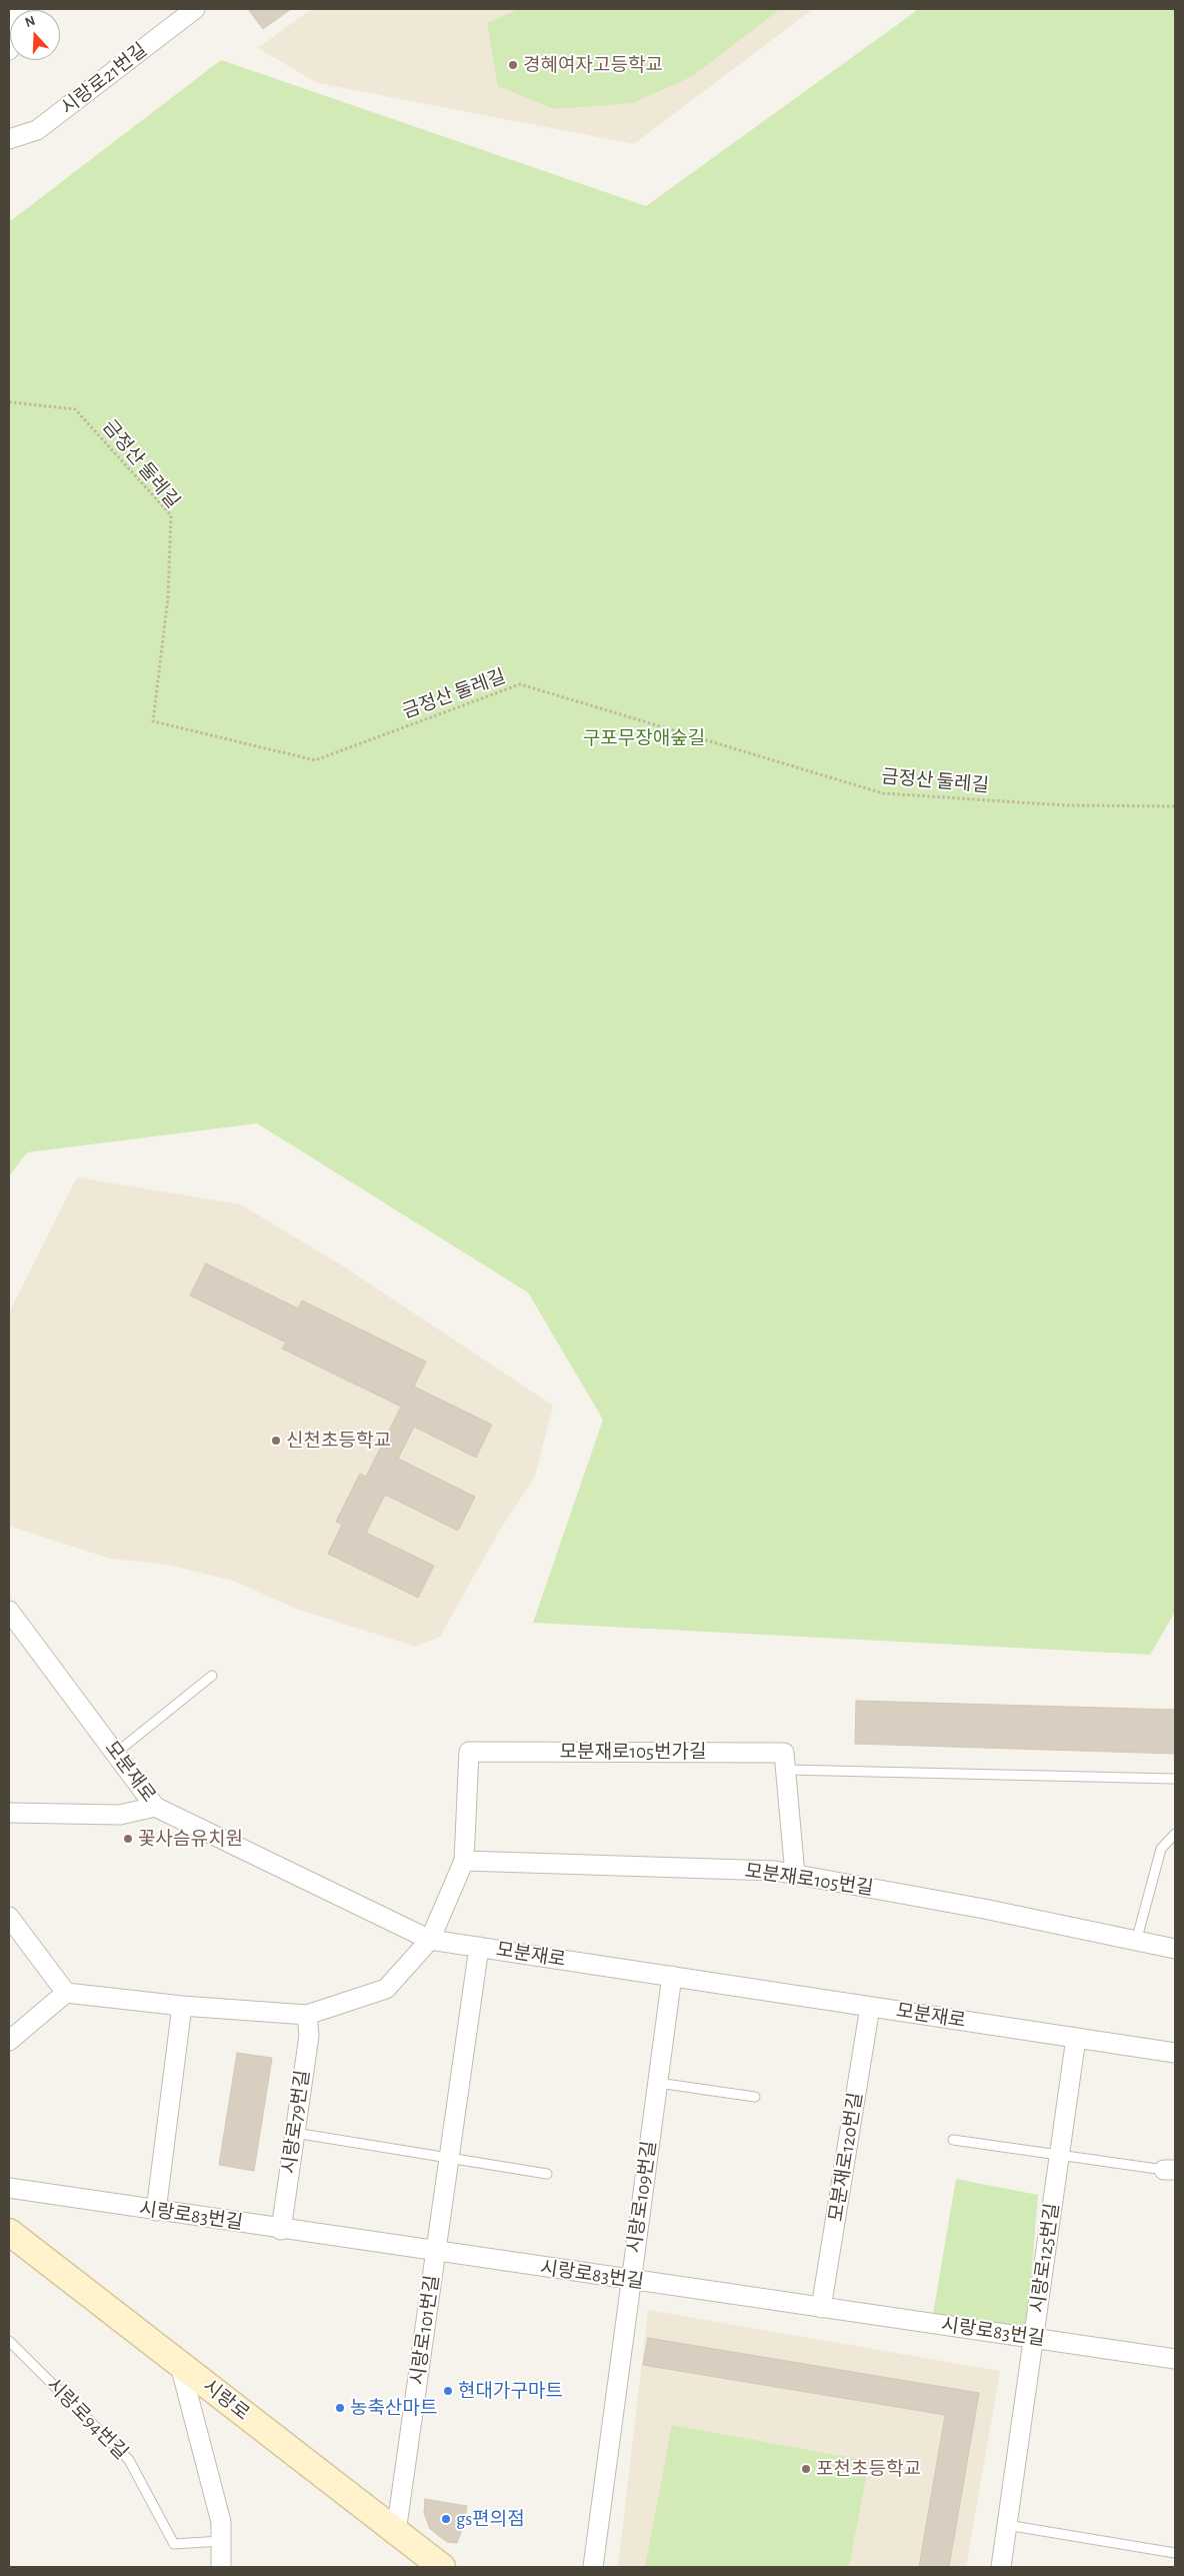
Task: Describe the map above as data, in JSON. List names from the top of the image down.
{
  "streets": {
    "main road": ["시랑로"],
    "street": [
      "시랑로21번길",
      "모분재로105번가길",
      "모분재로",
      "모분재로105번길",
      "시랑로79번길",
      "모분재로120번길",
      "시랑로109번길",
      "시랑로83번길",
      "시랑로125번길",
      "시랑로101번길"
    ],
    "lane": ["시랑로94번길"],
    "path": ["금정산 둘레길"]
  },
  "crossings": [
    ["모분재로105번가길", "모분재로105번길"],
    ["모분재로", "모분재로120번길"],
    ["모분재로", "시랑로109번길"],
    ["모분재로", "시랑로125번길"],
    ["모분재로", "시랑로101번길"],
    ["시랑로79번길", "시랑로83번길"],
    ["모분재로120번길", "시랑로83번길"],
    ["시랑로109번길", "시랑로83번길"],
    ["시랑로83번길", "시랑로125번길"],
    ["시랑로83번길", "시랑로101번길"],
    ["시랑로101번길", "시랑로"]
  ],
  "parks": ["구포무장애숲길"],
  "places": [
    "경혜여자고등학교",
    "신천초등학교",
    "꽃사슴유치원",
    "현대가구마트",
    "농축산마트",
    "포천초등학교",
    "gs편의점"
  ],
  "north": "top"
}
